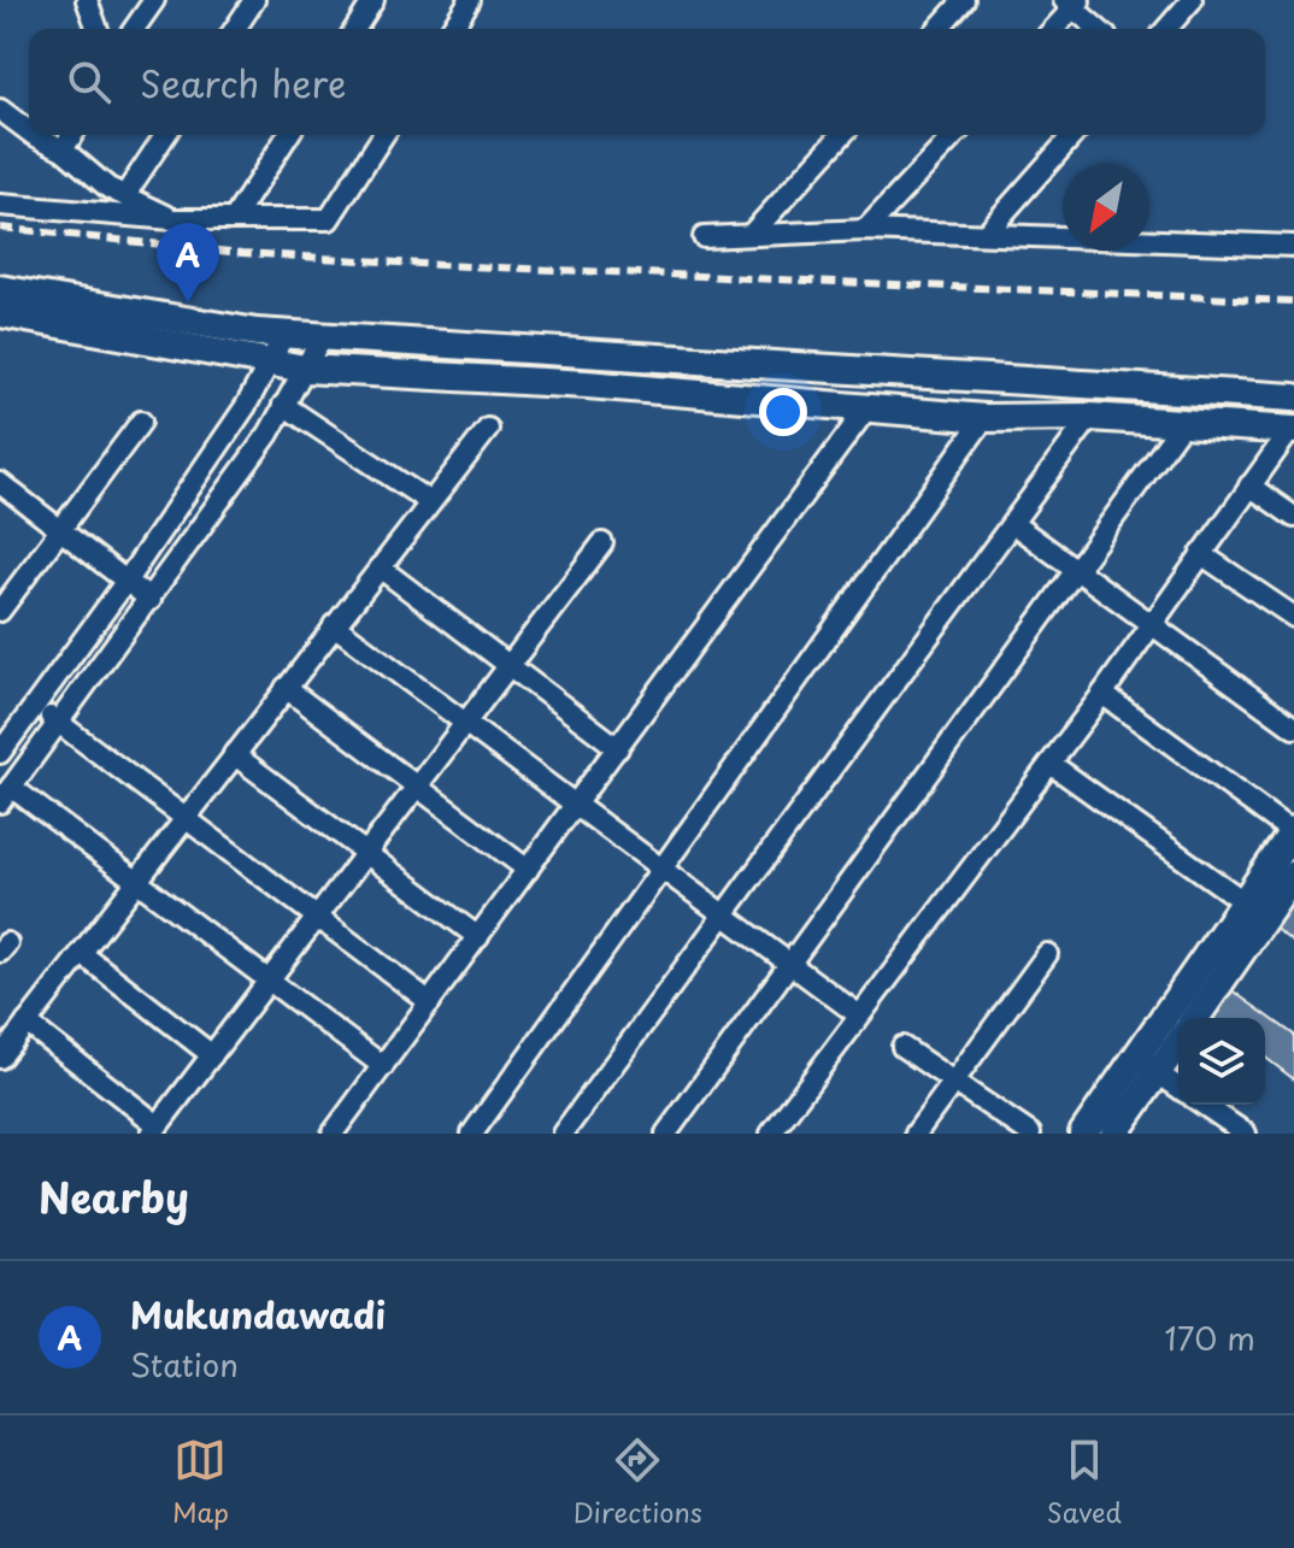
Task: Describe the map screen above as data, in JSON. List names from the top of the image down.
{
  "north": "bottom left",
  "page": {
    "search": "Search here",
    "pins": "A",
    "heading": "Nearby",
    "list": [
      {
        "mark": "A",
        "name": "Mukundawadi",
        "note": "Station",
        "value": "170 m"
      }
    ],
    "nav": ["Map", "Directions", "Saved"]
  }
}
